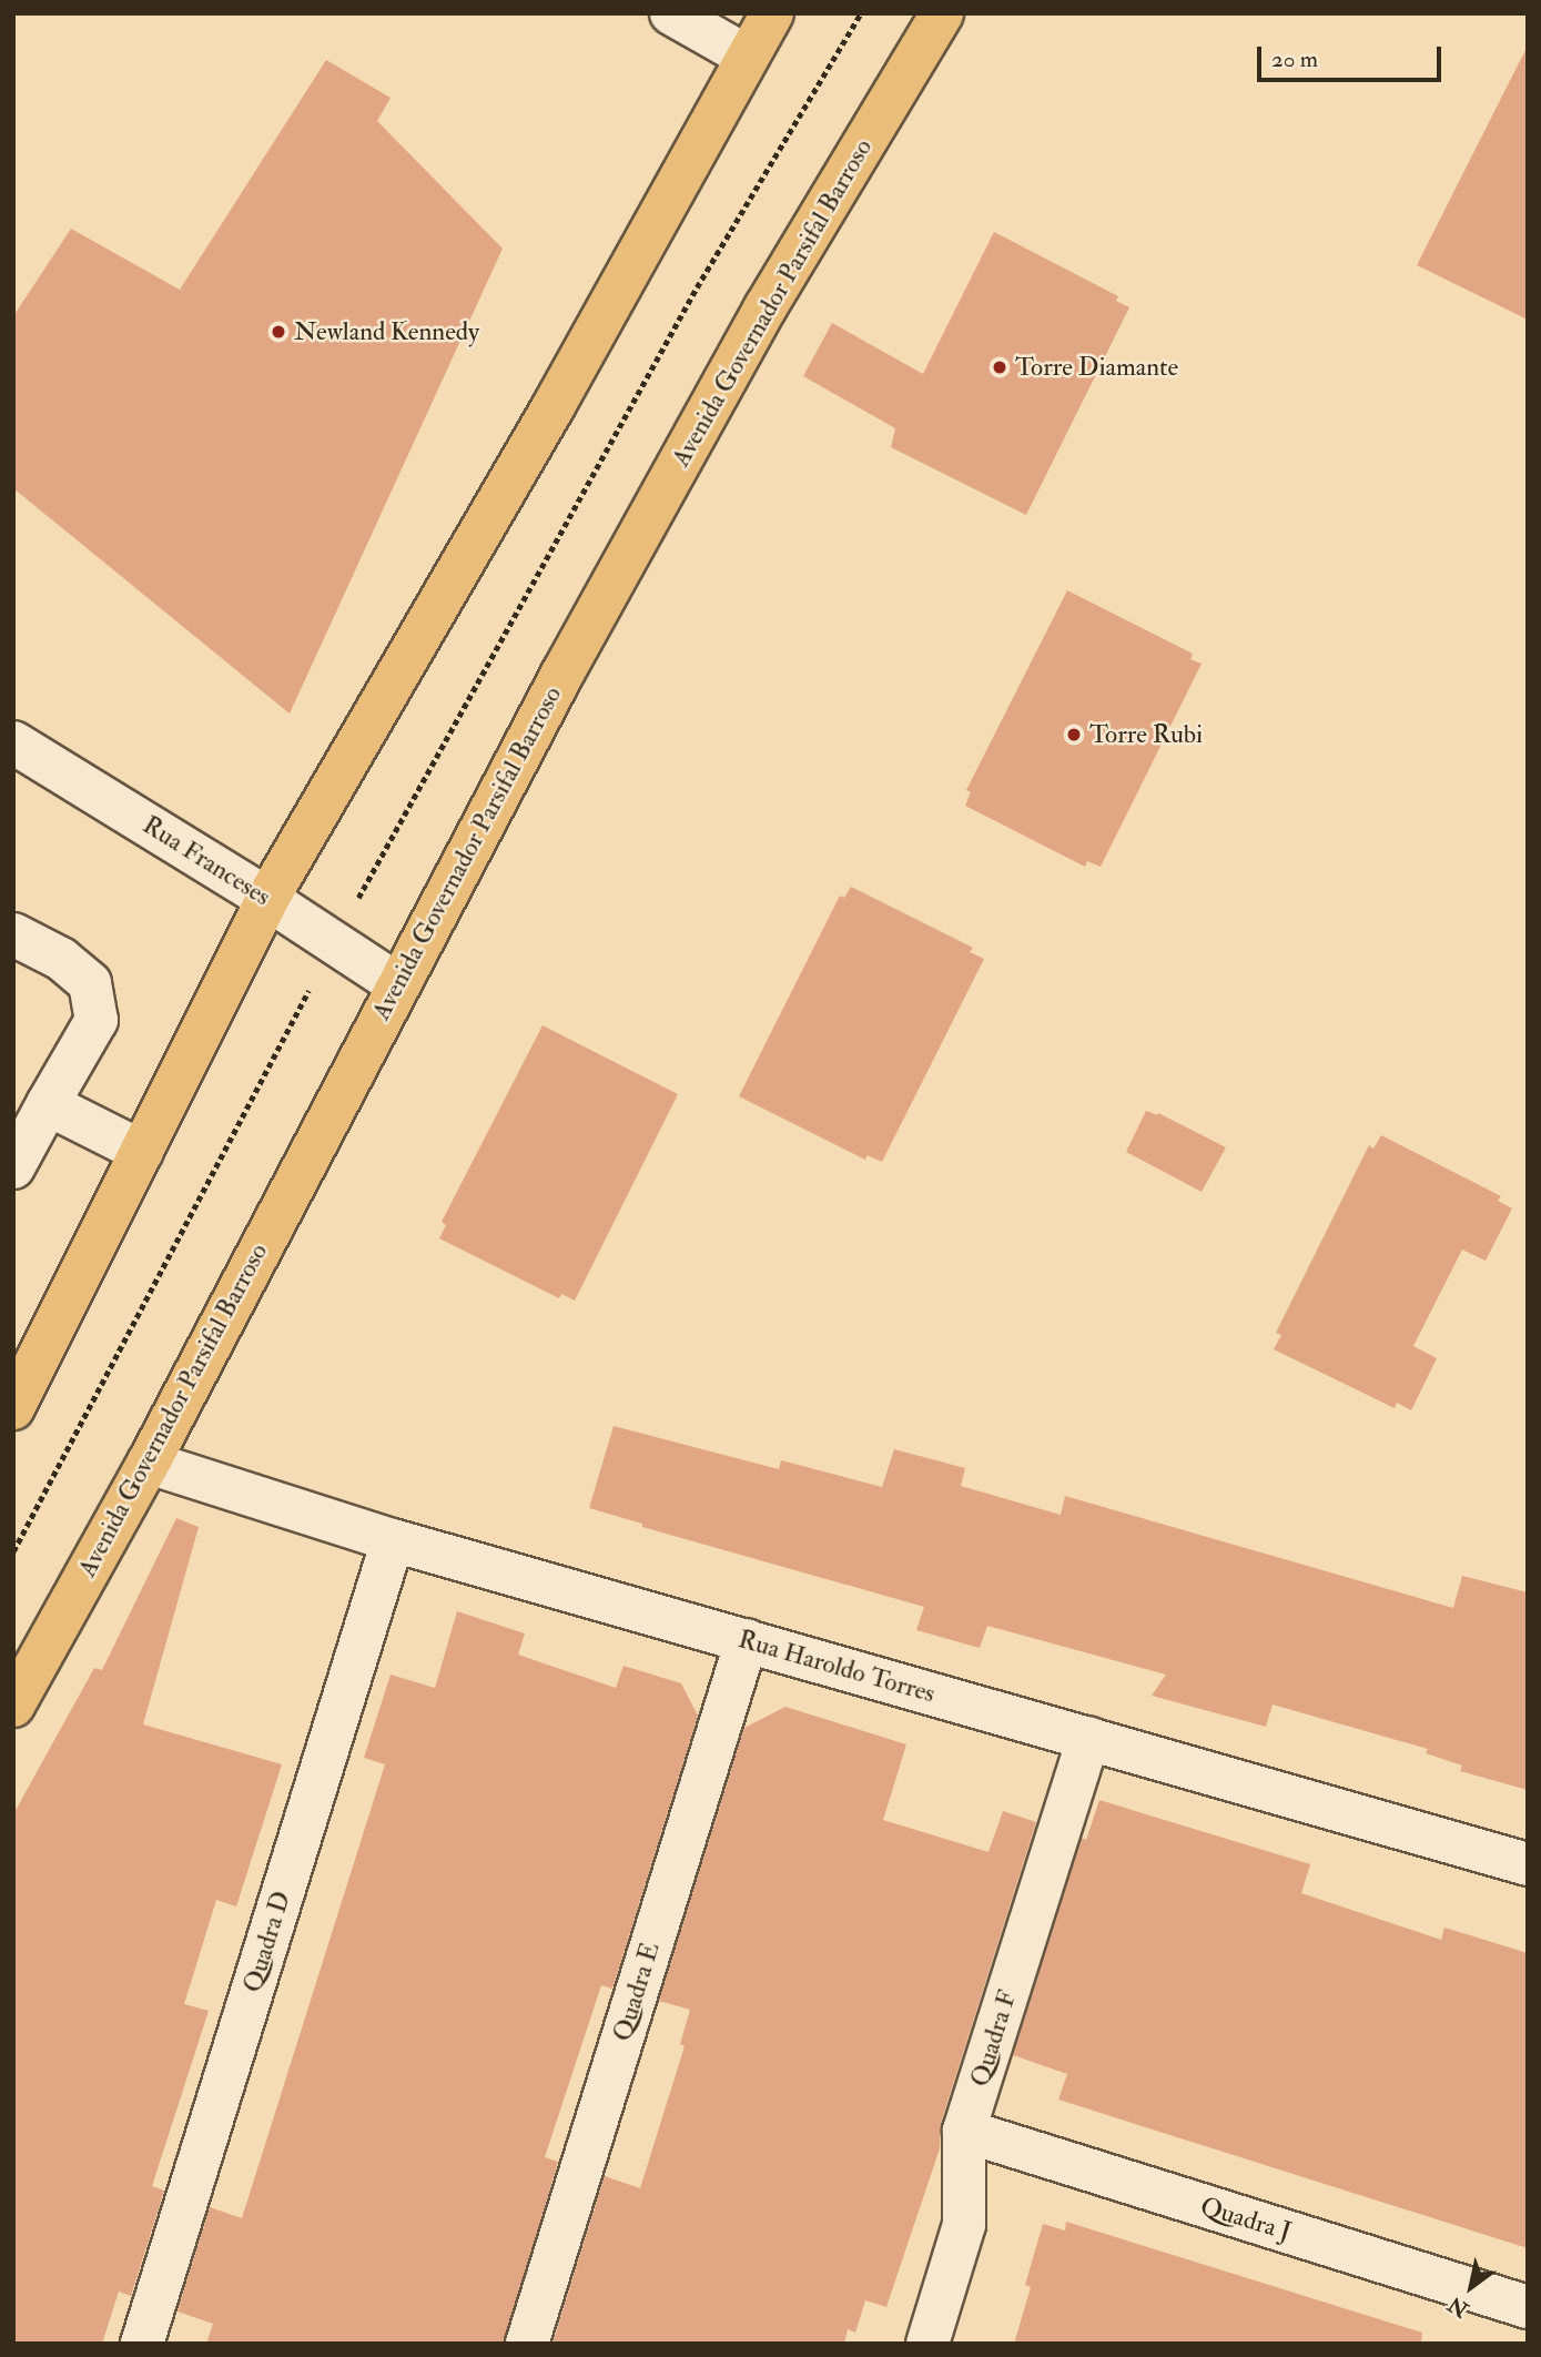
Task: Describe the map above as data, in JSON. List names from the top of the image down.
{
  "streets": {
    "main road": ["Avenida Governador Parsifal Barroso"],
    "street": [
      "Rua Franceses",
      "Rua Haroldo Torres",
      "Quadra D",
      "Quadra E",
      "Quadra F",
      "Quadra J"
    ]
  },
  "crossings": [
    ["Avenida Governador Parsifal Barroso", "Rua Franceses"],
    ["Avenida Governador Parsifal Barroso", "Rua Haroldo Torres"],
    ["Rua Haroldo Torres", "Quadra D"],
    ["Rua Haroldo Torres", "Quadra E"],
    ["Rua Haroldo Torres", "Quadra F"],
    ["Quadra F", "Quadra J"]
  ],
  "places": ["Newland Kennedy", "Torre Diamante", "Torre Rubi"],
  "scale_bar": "20 m",
  "north": "bottom left"
}
